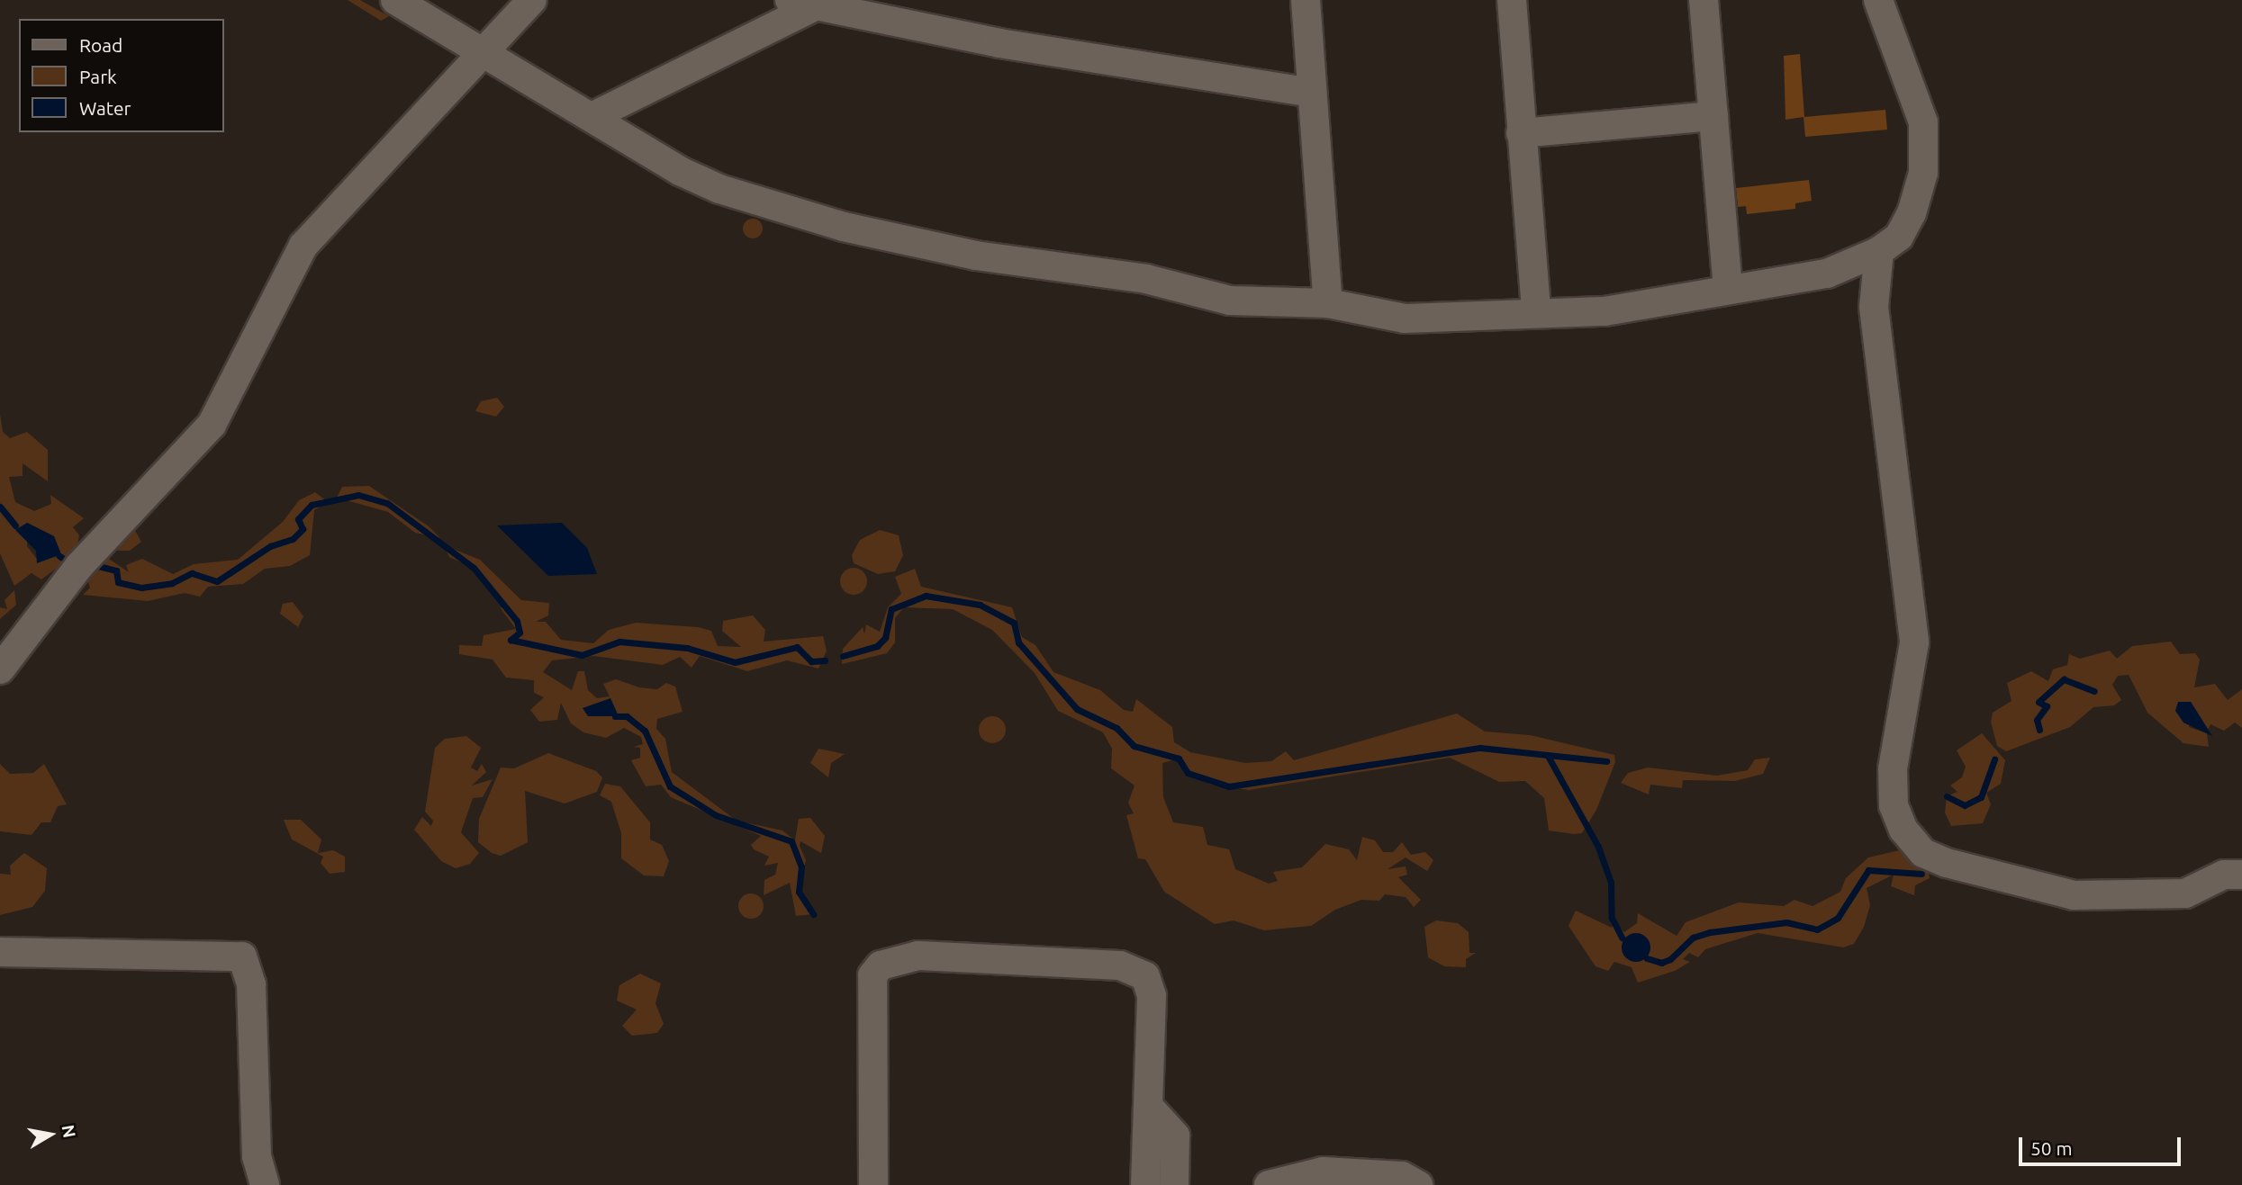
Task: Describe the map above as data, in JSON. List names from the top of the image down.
{
  "legend": ["Road", "Park", "Water"],
  "scale_bar": "50 m",
  "north": "right"
}
